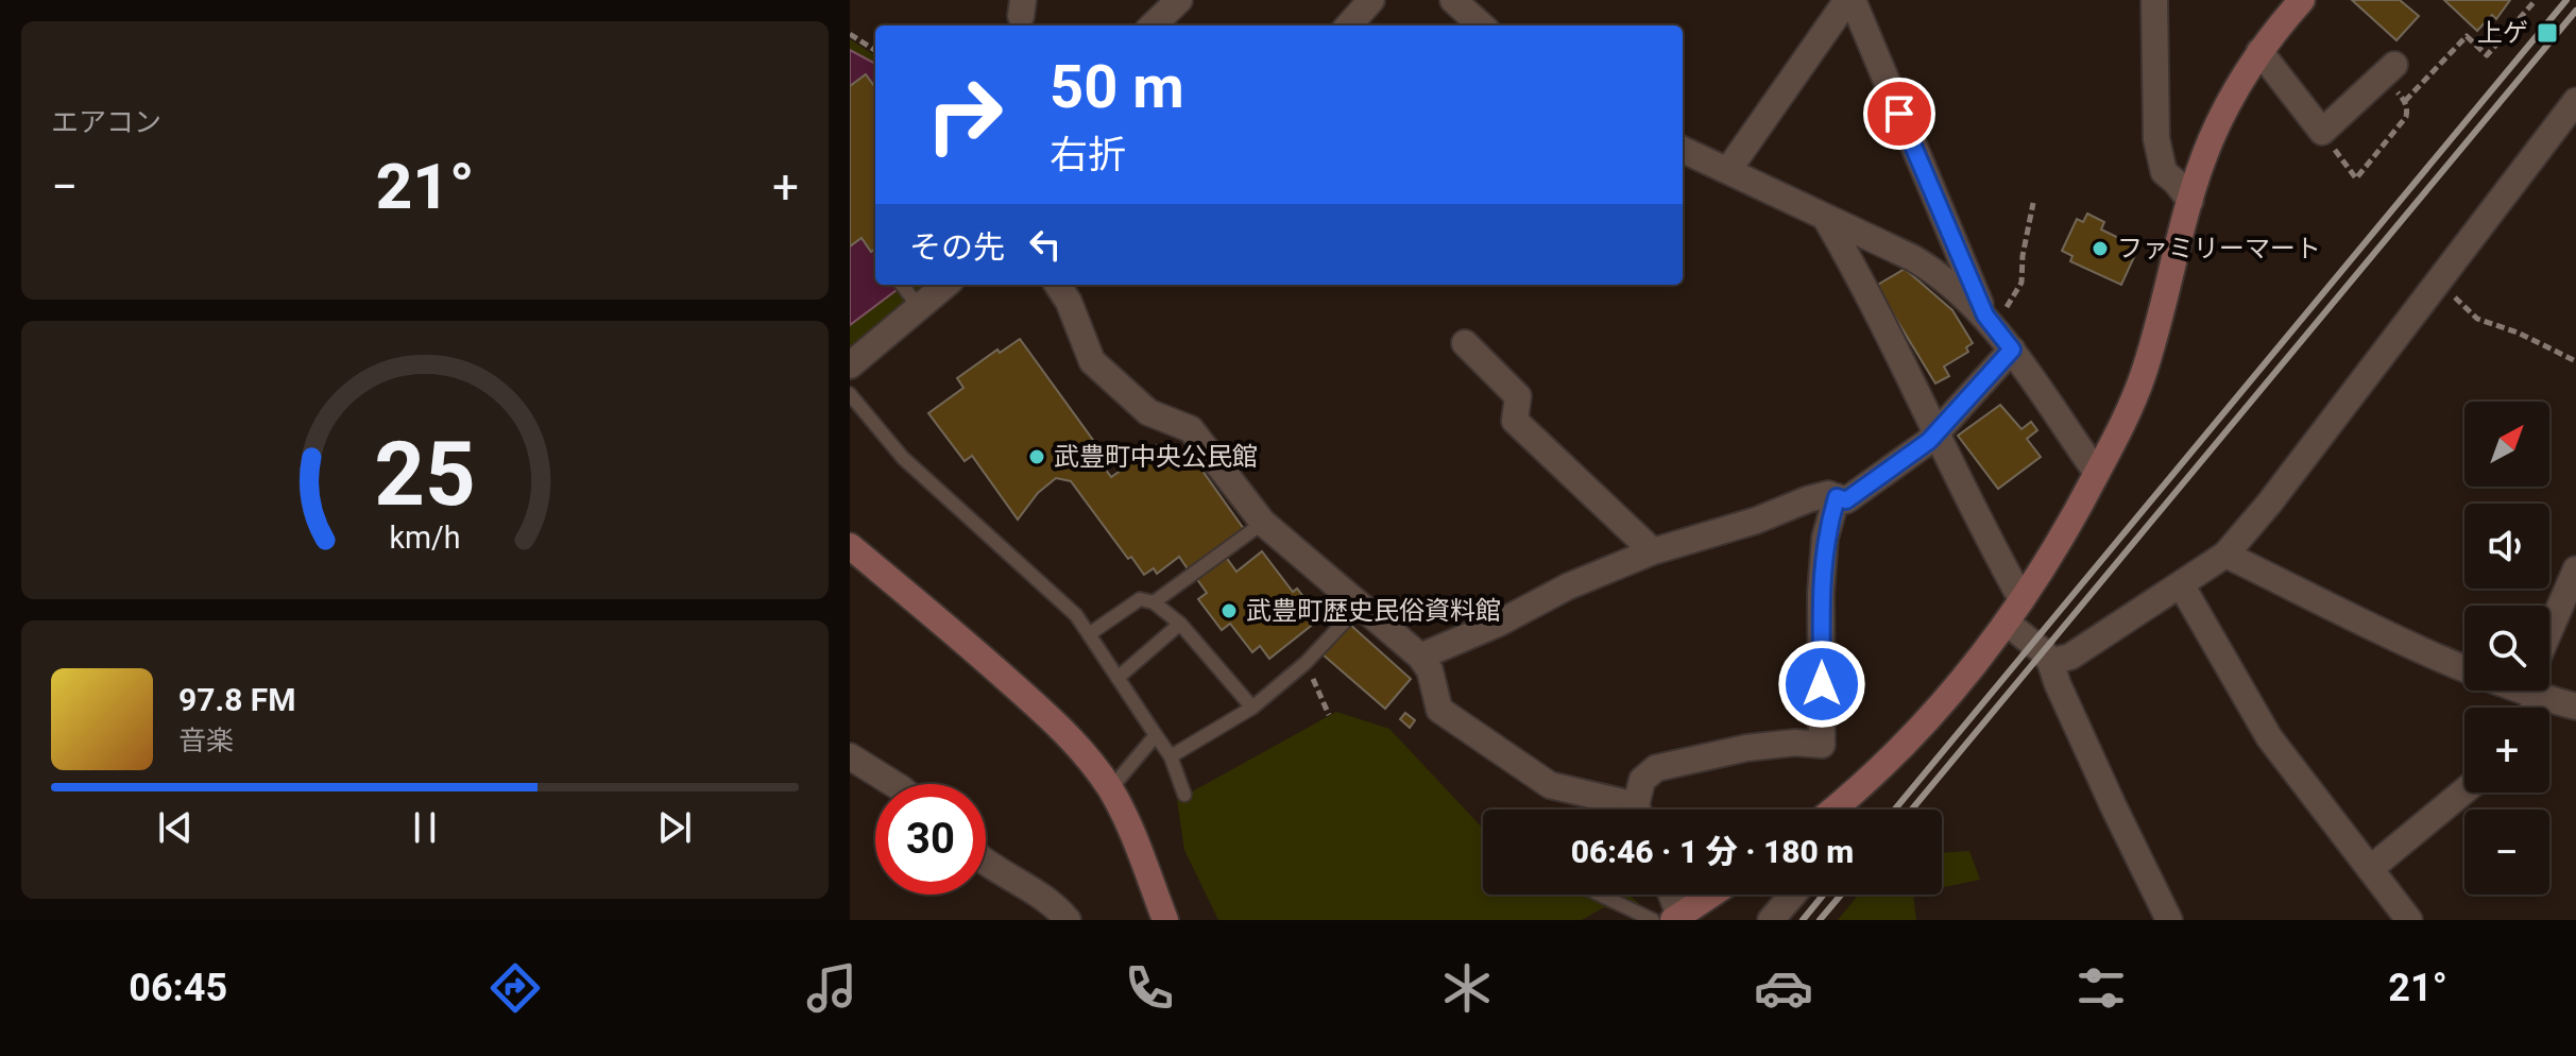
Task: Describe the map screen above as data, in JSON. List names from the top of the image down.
{
  "places": {
    "transit": ["上ゲ"],
    "other": ["ファミリーマート", "武豊町中央公民館", "武豊町歴史民俗資料館"]
  },
  "north": "top right",
  "page": {
    "tile": "エアコン",
    "turn": ["50 m", "右折"],
    "heat": ["−", "21°", "+"],
    "then": "その先",
    "map_buttons": ["+", "−"],
    "song": ["97.8 FM", "音楽"],
    "limit": "30",
    "trip": "06:46 · 1 分 · 180 m",
    "tabs": ["06:45", "21°"],
    "gauge": ["25", "km/h"]
  }
}
